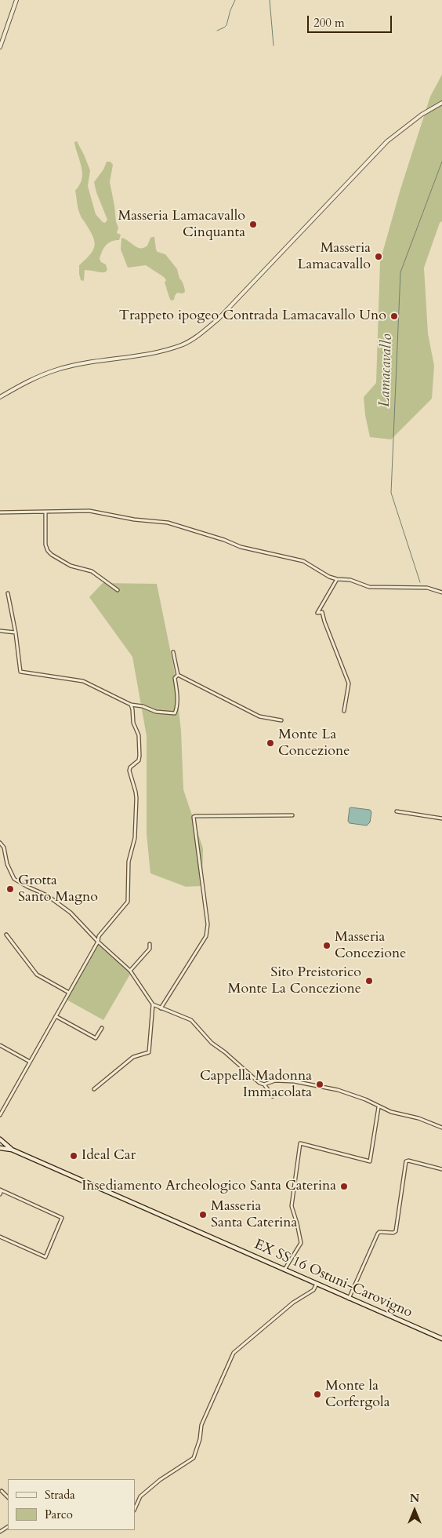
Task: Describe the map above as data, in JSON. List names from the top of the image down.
{
  "streets": {
    "main road": ["EX SS 16 Ostuni-Carovigno"]
  },
  "water": ["Lamacavallo"],
  "places": [
    "Masseria Lamacavallo Cinquanta",
    "Masseria Lamacavallo",
    "Trappeto ipogeo Contrada Lamacavallo Uno",
    "Monte La Concezione",
    "Grotta Santo Magno",
    "Masseria Concezione",
    "Sito Preistorico Monte La Concezione",
    "Cappella Madonna Immacolata",
    "Ideal Car",
    "Insediamento Archeologico Santa Caterina",
    "Masseria Santa Caterina",
    "Monte la Corfergola"
  ],
  "legend": ["Strada", "Parco"],
  "scale_bar": "200 m",
  "north": "top"
}
